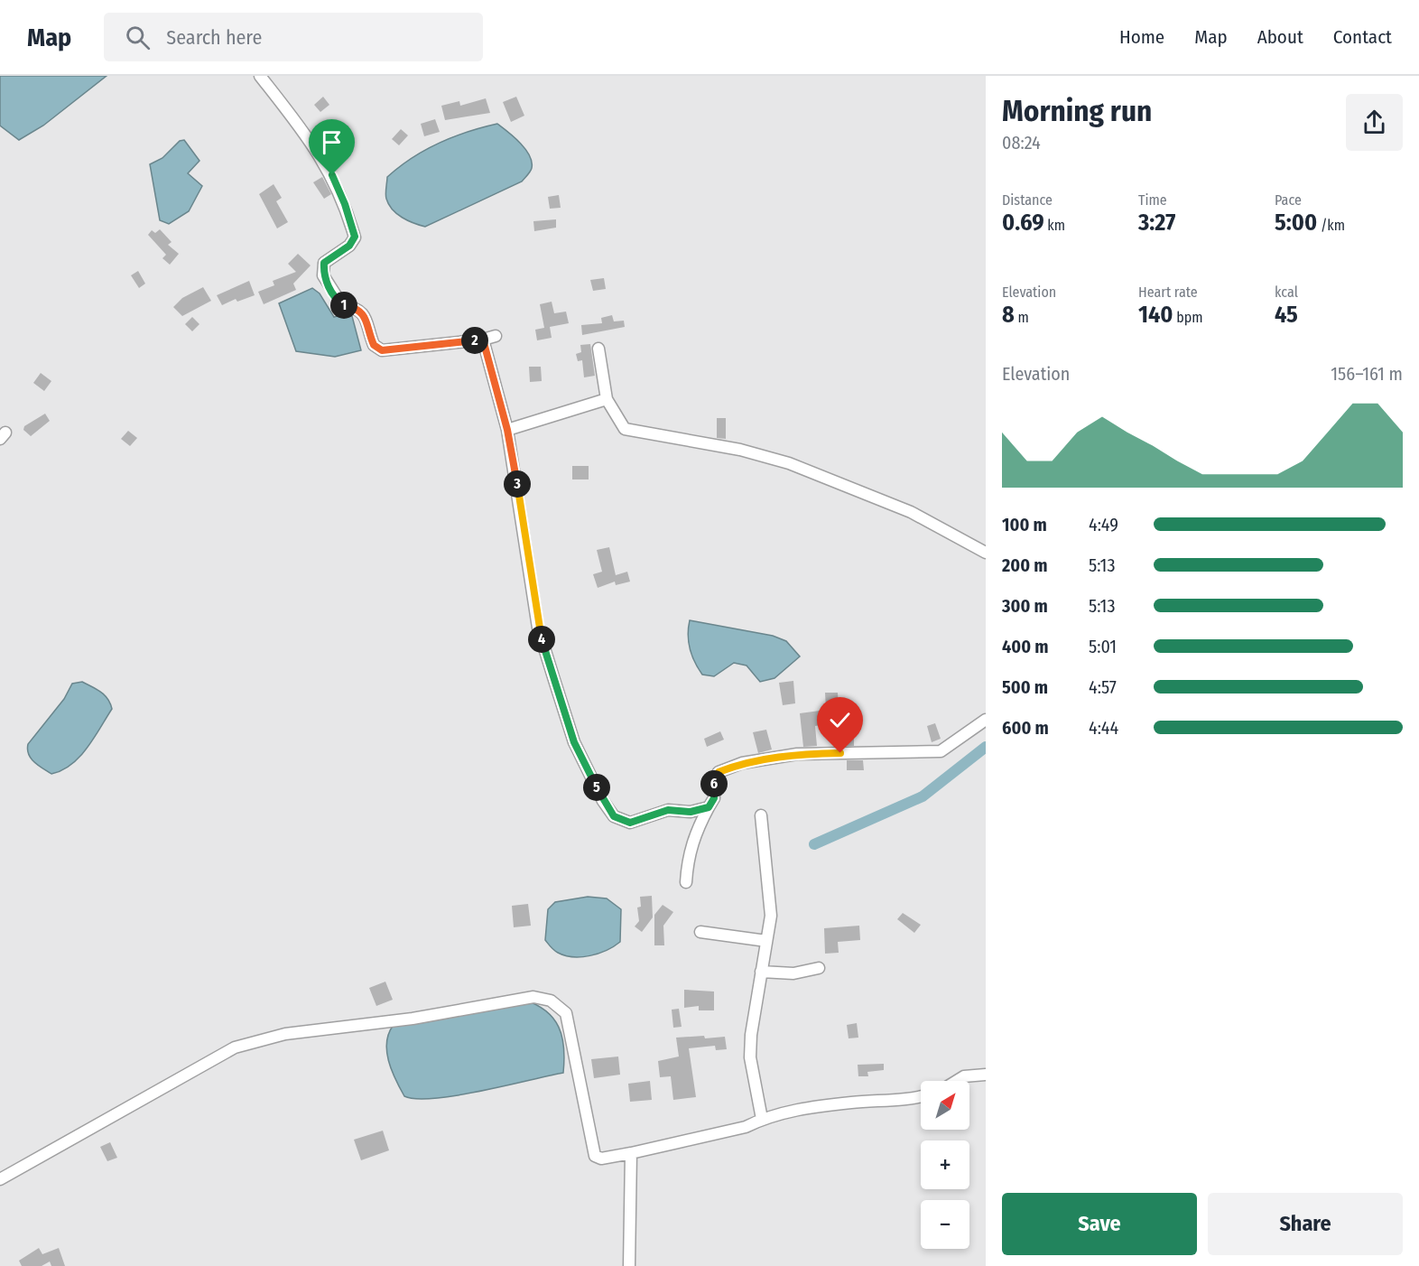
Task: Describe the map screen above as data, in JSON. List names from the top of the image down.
{
  "north": "top right",
  "page": {
    "header": "Map",
    "search": "Search here",
    "nav": [
      "Home",
      "Map",
      "About",
      "Contact"
    ],
    "heading": ["Morning run", "08:24"],
    "stats": [
      ["Distance", "0.69 km"],
      ["Time", "3:27"],
      ["Pace", "5:00 /km"],
      ["Elevation", "8 m"],
      ["Heart rate", "140 bpm"],
      ["kcal", "45"]
    ],
    "pins": [
      "1",
      "2",
      "3",
      "4",
      "6",
      "5"
    ],
    "chart": ["Elevation", "156–161 m"],
    "list": [
      {
        "name": "100 m",
        "note": "4:49"
      },
      {
        "name": "200 m",
        "note": "5:13"
      },
      {
        "name": "300 m",
        "note": "5:13"
      },
      {
        "name": "400 m",
        "note": "5:01"
      },
      {
        "name": "500 m",
        "note": "4:57"
      },
      {
        "name": "600 m",
        "note": "4:44"
      }
    ],
    "map_buttons": ["+", "−"],
    "buttons": ["Save", "Share"]
  }
}
